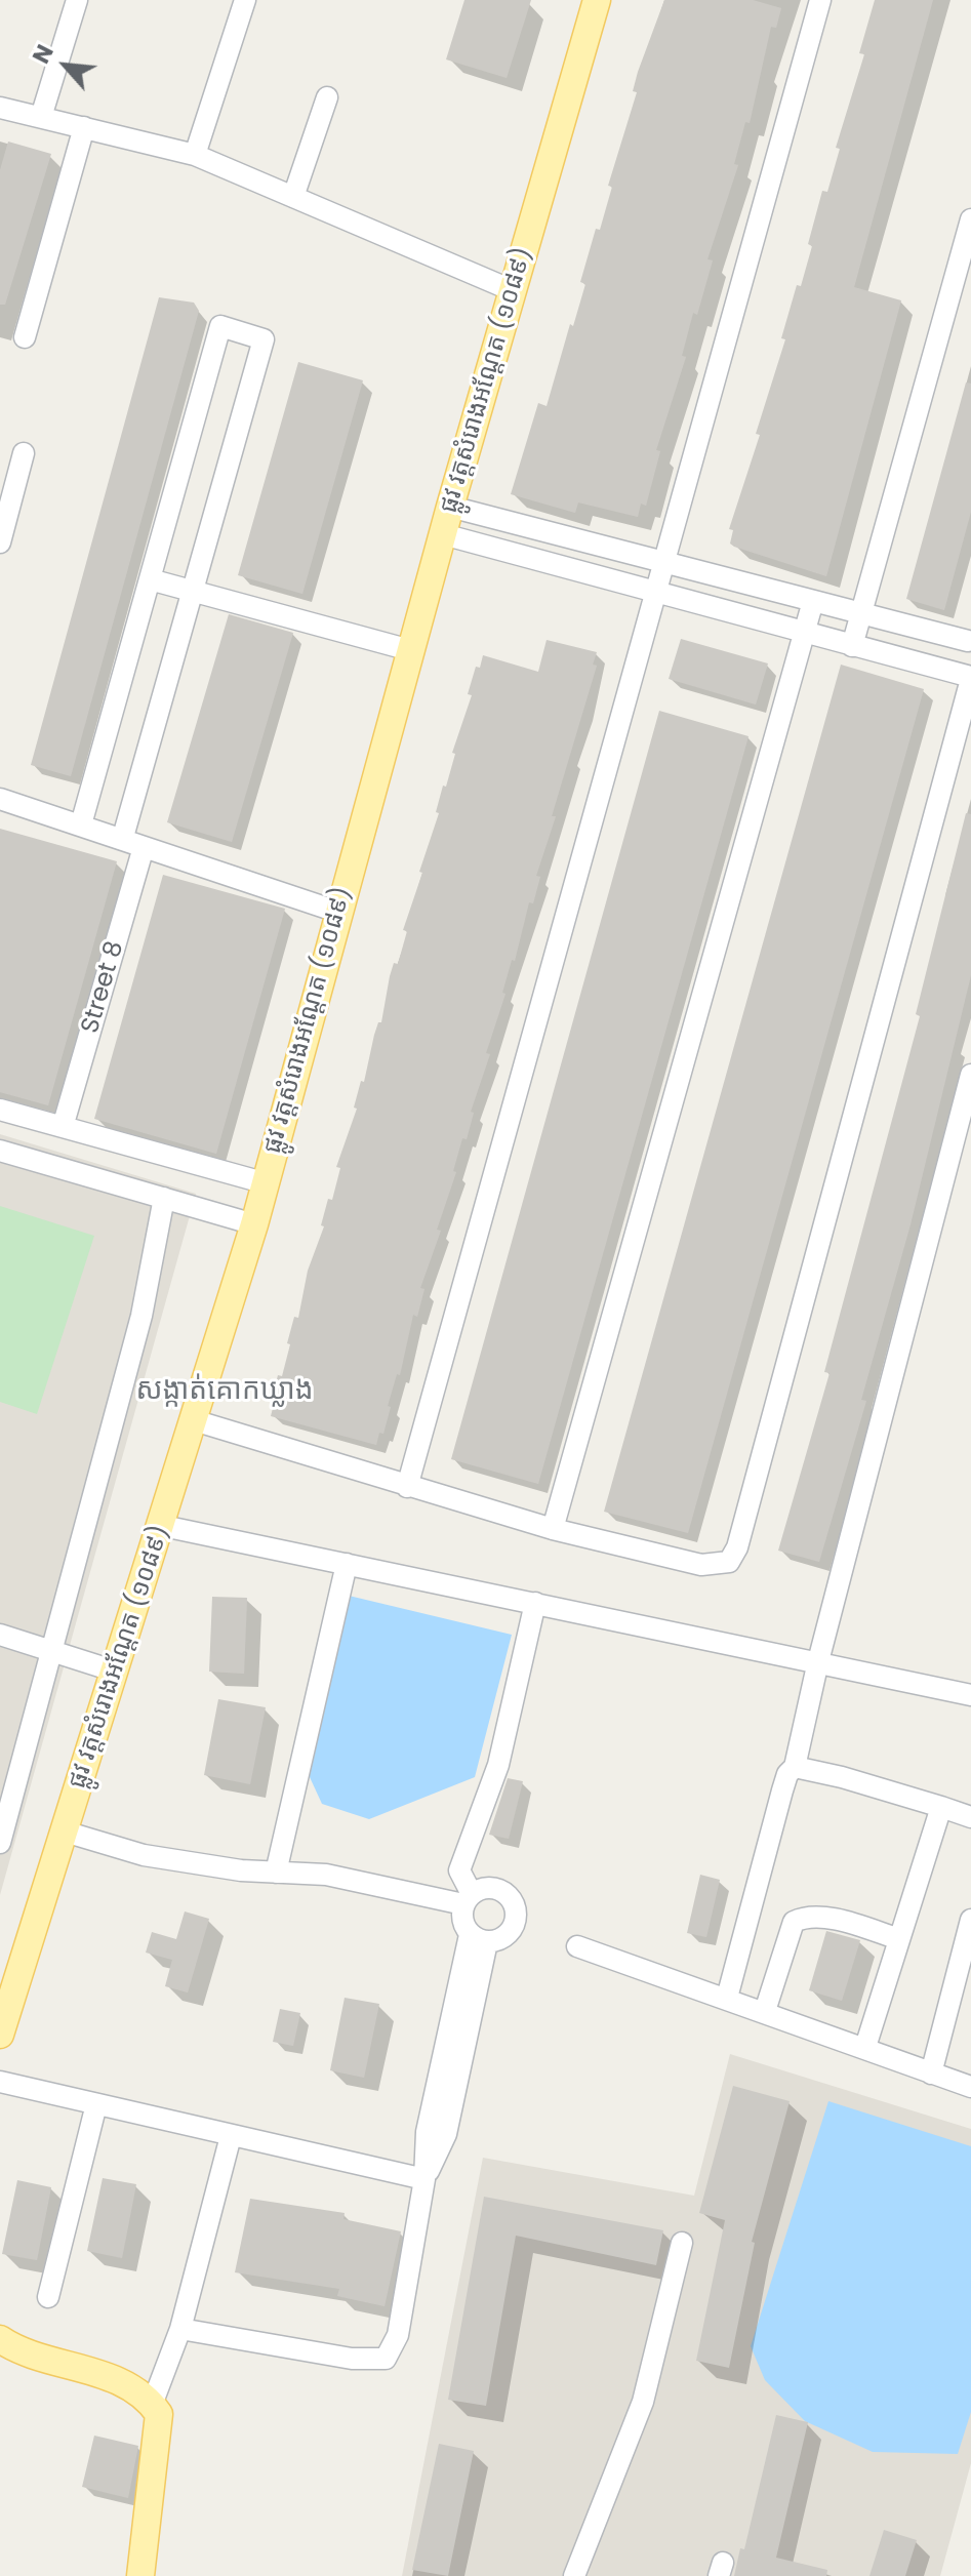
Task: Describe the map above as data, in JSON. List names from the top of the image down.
{
  "streets": {
    "main road": ["ផ្លូវ វត្តសំរោងអណ្ដែត (១០៨៩)"],
    "street": ["Street 8"]
  },
  "districts": ["សង្កាត់គោកឃ្លាង"],
  "north": "top left"
}
